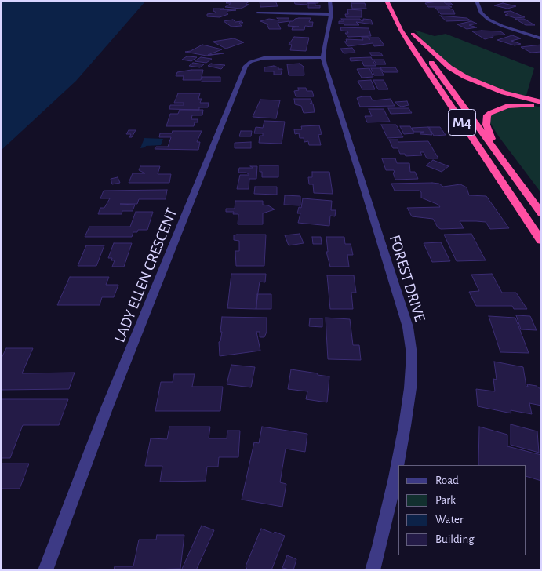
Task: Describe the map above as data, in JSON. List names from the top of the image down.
{
  "streets": {
    "highway": ["M4"],
    "street": ["LADY ELLEN CRESCENT", "FOREST DRIVE"]
  },
  "crossings": [
    ["LADY ELLEN CRESCENT", "FOREST DRIVE"]
  ],
  "legend": [
    "Road",
    "Park",
    "Water",
    "Building"
  ]
}
